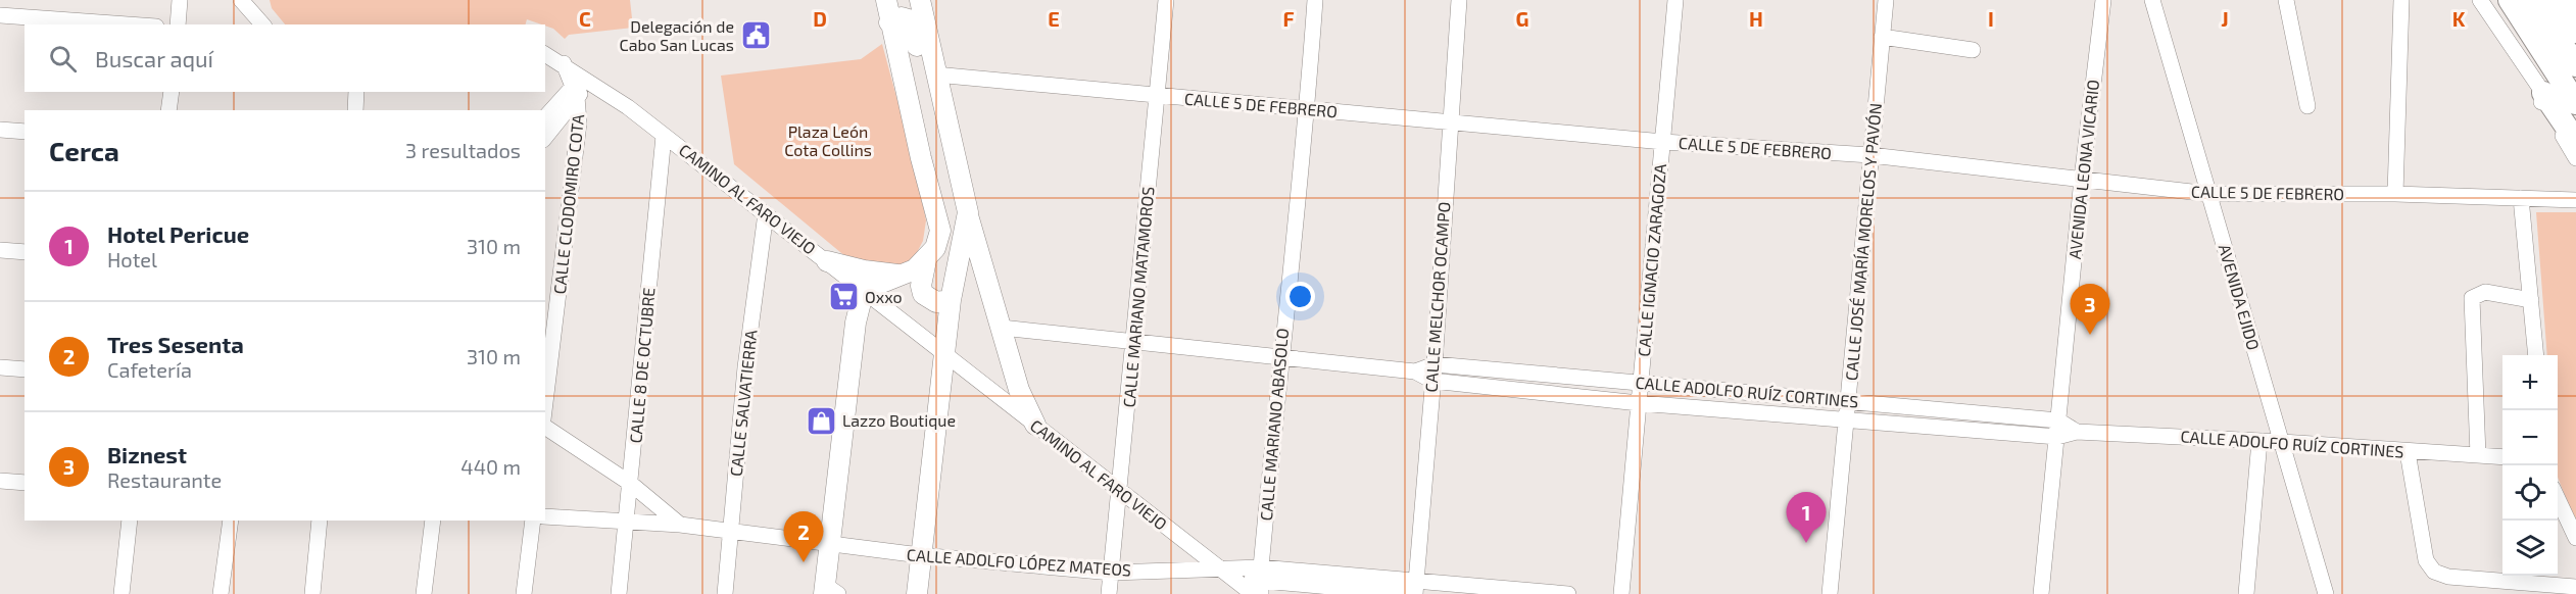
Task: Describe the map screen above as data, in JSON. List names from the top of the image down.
{
  "streets": {
    "street": [
      "CALLE 5 DE FEBRERO",
      "AVENIDA LEONA VICARIO",
      "CAMINO AL FARO VIEJO",
      "CALLE CLODOMIRO COTA",
      "CALLE JOSÉ MARÍA MORELOS Y PAVÓN",
      "CALLE IGNACIO ZARAGOZA",
      "CALLE MARIANO MATAMOROS",
      "CALLE MELCHOR OCAMPO",
      "AVENIDA EJIDO",
      "CALLE 8 DE OCTUBRE",
      "CALLE ADOLFO RUÍZ CORTINES",
      "CALLE SALVATIERRA",
      "CALLE MARIANO ABASOLO",
      "CALLE ADOLFO LÓPEZ MATEOS"
    ]
  },
  "crossings": [
    ["CALLE 5 DE FEBRERO", "AVENIDA LEONA VICARIO"],
    ["CALLE 5 DE FEBRERO", "CALLE JOSÉ MARÍA MORELOS Y PAVÓN"],
    ["CALLE 5 DE FEBRERO", "CALLE IGNACIO ZARAGOZA"],
    ["CALLE 5 DE FEBRERO", "CALLE MARIANO MATAMOROS"],
    ["CALLE 5 DE FEBRERO", "CALLE MELCHOR OCAMPO"],
    ["CALLE 5 DE FEBRERO", "AVENIDA EJIDO"],
    ["CALLE 5 DE FEBRERO", "CALLE MARIANO ABASOLO"],
    ["AVENIDA LEONA VICARIO", "CALLE ADOLFO RUÍZ CORTINES"],
    ["CAMINO AL FARO VIEJO", "CALLE CLODOMIRO COTA"],
    ["CAMINO AL FARO VIEJO", "CALLE MARIANO MATAMOROS"],
    ["CAMINO AL FARO VIEJO", "CALLE 8 DE OCTUBRE"],
    ["CAMINO AL FARO VIEJO", "CALLE SALVATIERRA"],
    ["CAMINO AL FARO VIEJO", "CALLE ADOLFO LÓPEZ MATEOS"],
    ["CALLE JOSÉ MARÍA MORELOS Y PAVÓN", "CALLE ADOLFO RUÍZ CORTINES"],
    ["CALLE IGNACIO ZARAGOZA", "CALLE ADOLFO RUÍZ CORTINES"],
    ["CALLE MARIANO MATAMOROS", "CALLE ADOLFO RUÍZ CORTINES"],
    ["CALLE MARIANO MATAMOROS", "CALLE ADOLFO LÓPEZ MATEOS"],
    ["CALLE MELCHOR OCAMPO", "CALLE ADOLFO RUÍZ CORTINES"],
    ["CALLE MELCHOR OCAMPO", "CALLE ADOLFO LÓPEZ MATEOS"],
    ["AVENIDA EJIDO", "CALLE ADOLFO RUÍZ CORTINES"],
    ["CALLE 8 DE OCTUBRE", "CALLE ADOLFO LÓPEZ MATEOS"],
    ["CALLE ADOLFO RUÍZ CORTINES", "CALLE MARIANO ABASOLO"],
    ["CALLE SALVATIERRA", "CALLE ADOLFO LÓPEZ MATEOS"],
    ["CALLE MARIANO ABASOLO", "CALLE ADOLFO LÓPEZ MATEOS"]
  ],
  "parks": ["Plaza León Cota Collins"],
  "places": {
    "public building": ["Delegación de Cabo San Lucas"],
    "supermarket": ["Oxxo"],
    "shop": ["Lazzo Boutique"]
  },
  "page": {
    "search": "Buscar aquí",
    "heading": ["Cerca", "3 resultados"],
    "list": [
      {
        "mark": "1",
        "name": "Hotel Pericue",
        "note": "Hotel",
        "value": "310 m"
      },
      {
        "mark": "2",
        "name": "Tres Sesenta",
        "note": "Cafetería",
        "value": "310 m"
      },
      {
        "mark": "3",
        "name": "Biznest",
        "note": "Restaurante",
        "value": "440 m"
      }
    ],
    "pins": ["3", "1", "2"],
    "map_buttons": ["+", "−"]
  },
  "grid": {
    "columns": [
      "C",
      "D",
      "E",
      "F",
      "G",
      "H",
      "I",
      "J",
      "K"
    ]
  }
}
